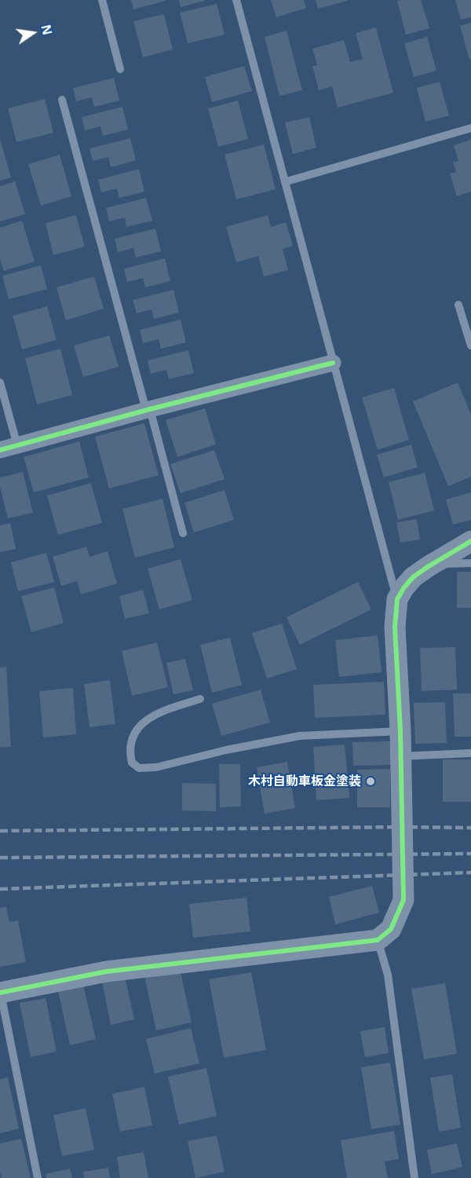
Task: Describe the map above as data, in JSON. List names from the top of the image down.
{
  "places": ["木村自動車板金塗装"],
  "north": "right"
}
